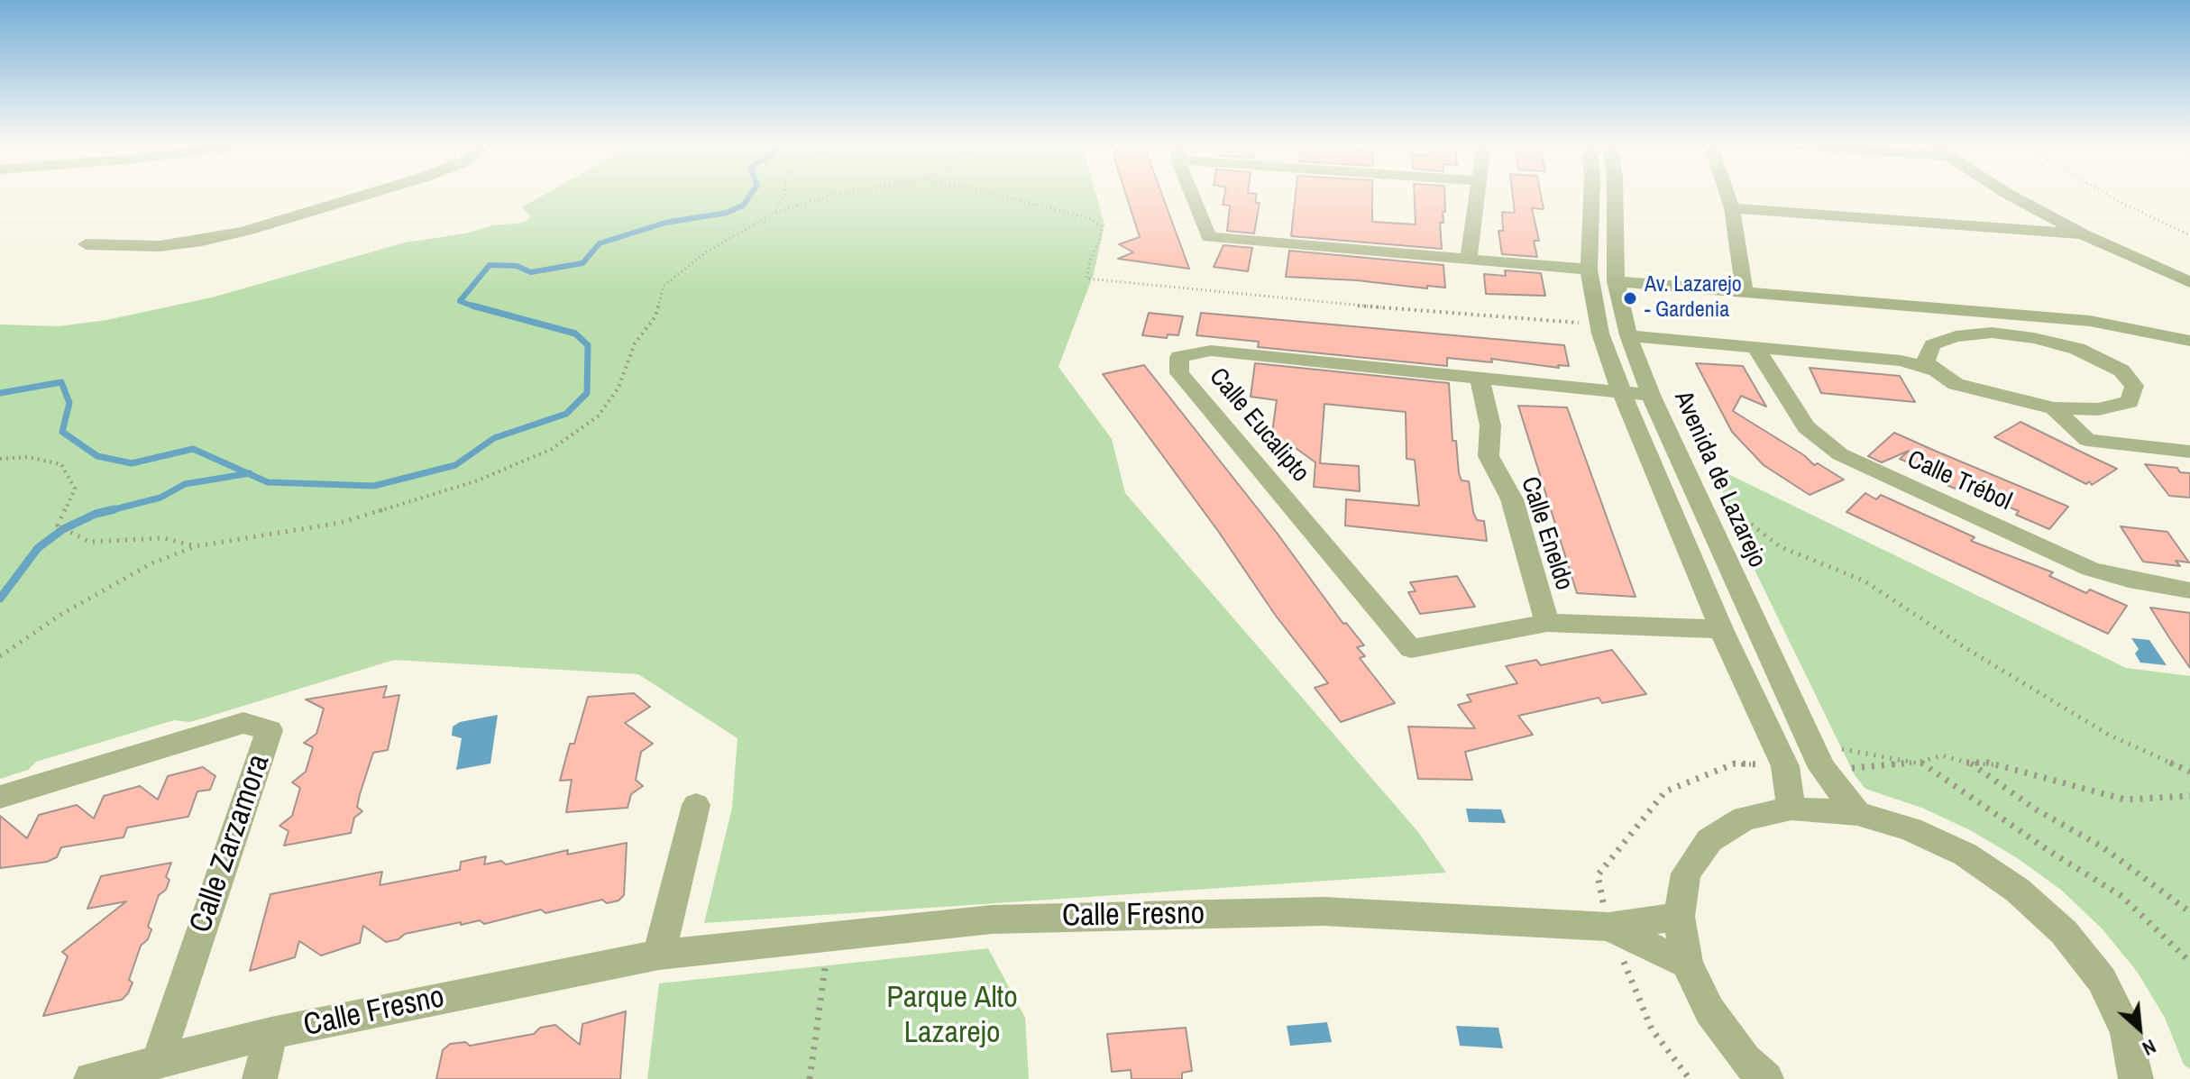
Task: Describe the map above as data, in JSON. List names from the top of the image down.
{
  "streets": {
    "street": [
      "Calle Eucalipto",
      "Avenida de Lazarejo",
      "Calle Trébol",
      "Calle Eneldo",
      "Calle Zarzamora",
      "Calle Fresno"
    ]
  },
  "crossings": [
    ["Calle Eucalipto", "Avenida de Lazarejo"],
    ["Calle Eucalipto", "Calle Eneldo"],
    ["Calle Zarzamora", "Calle Fresno"]
  ],
  "parks": ["Parque Alto Lazarejo"],
  "places": ["Av. Lazarejo - Gardenia"],
  "north": "bottom right"
}
